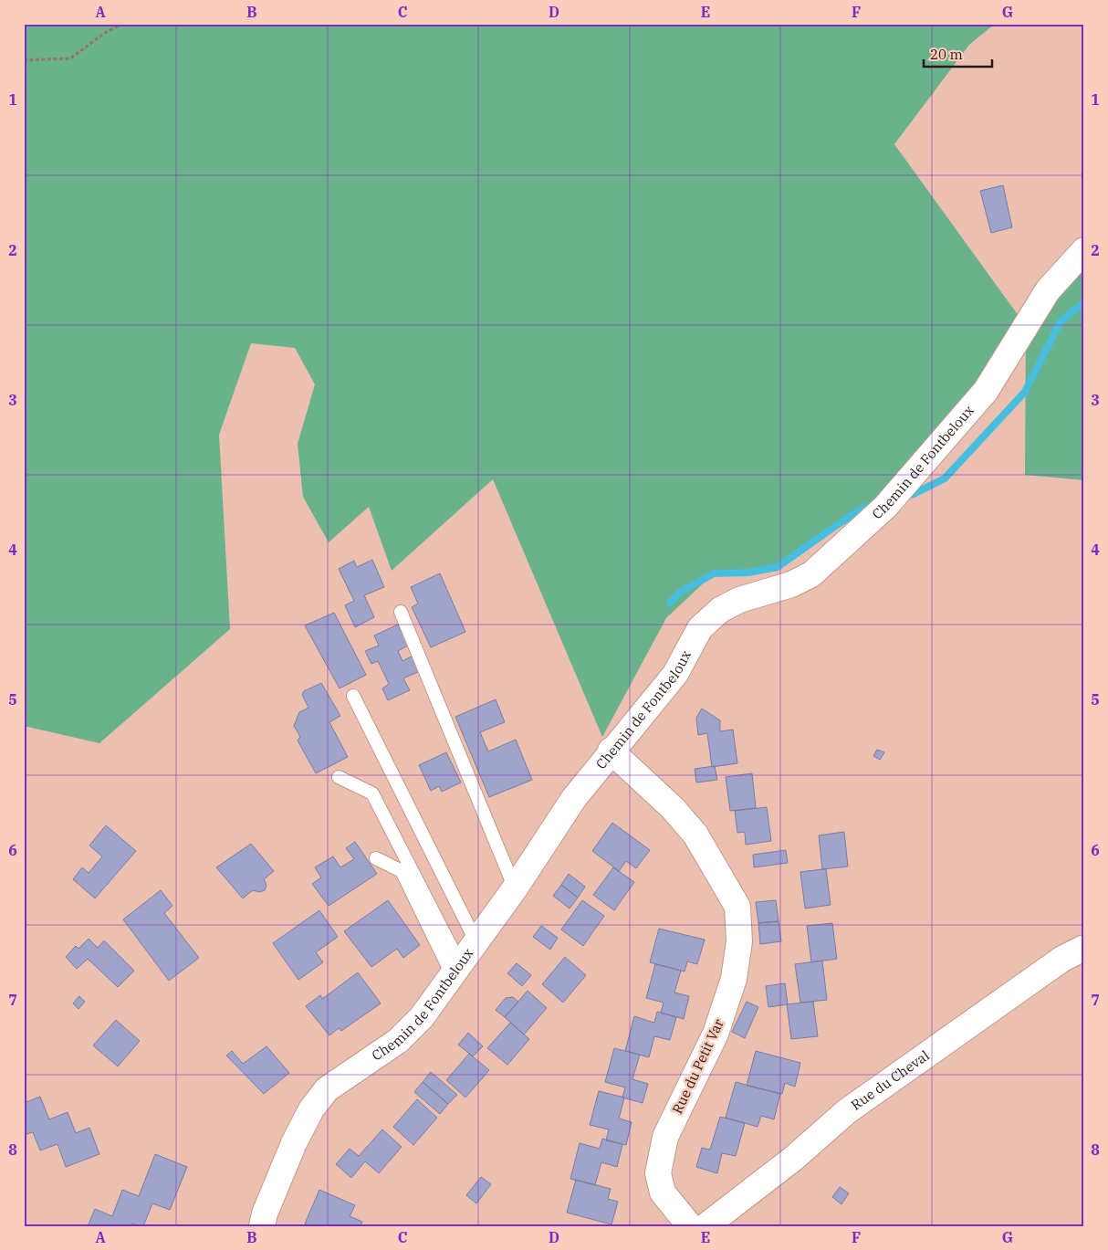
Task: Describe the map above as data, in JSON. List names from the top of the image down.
{
  "streets": {
    "street": ["Chemin de Fontbeloux", "Rue du Petit Var", "Rue du Cheval"]
  },
  "crossings": [
    ["Chemin de Fontbeloux", "Rue du Petit Var"]
  ],
  "scale_bar": "20 m",
  "grid": {
    "columns": [
      "A",
      "B",
      "C",
      "D",
      "E",
      "F",
      "G"
    ],
    "rows": [
      "1",
      "2",
      "3",
      "4",
      "5",
      "6",
      "7",
      "8"
    ]
  }
}
